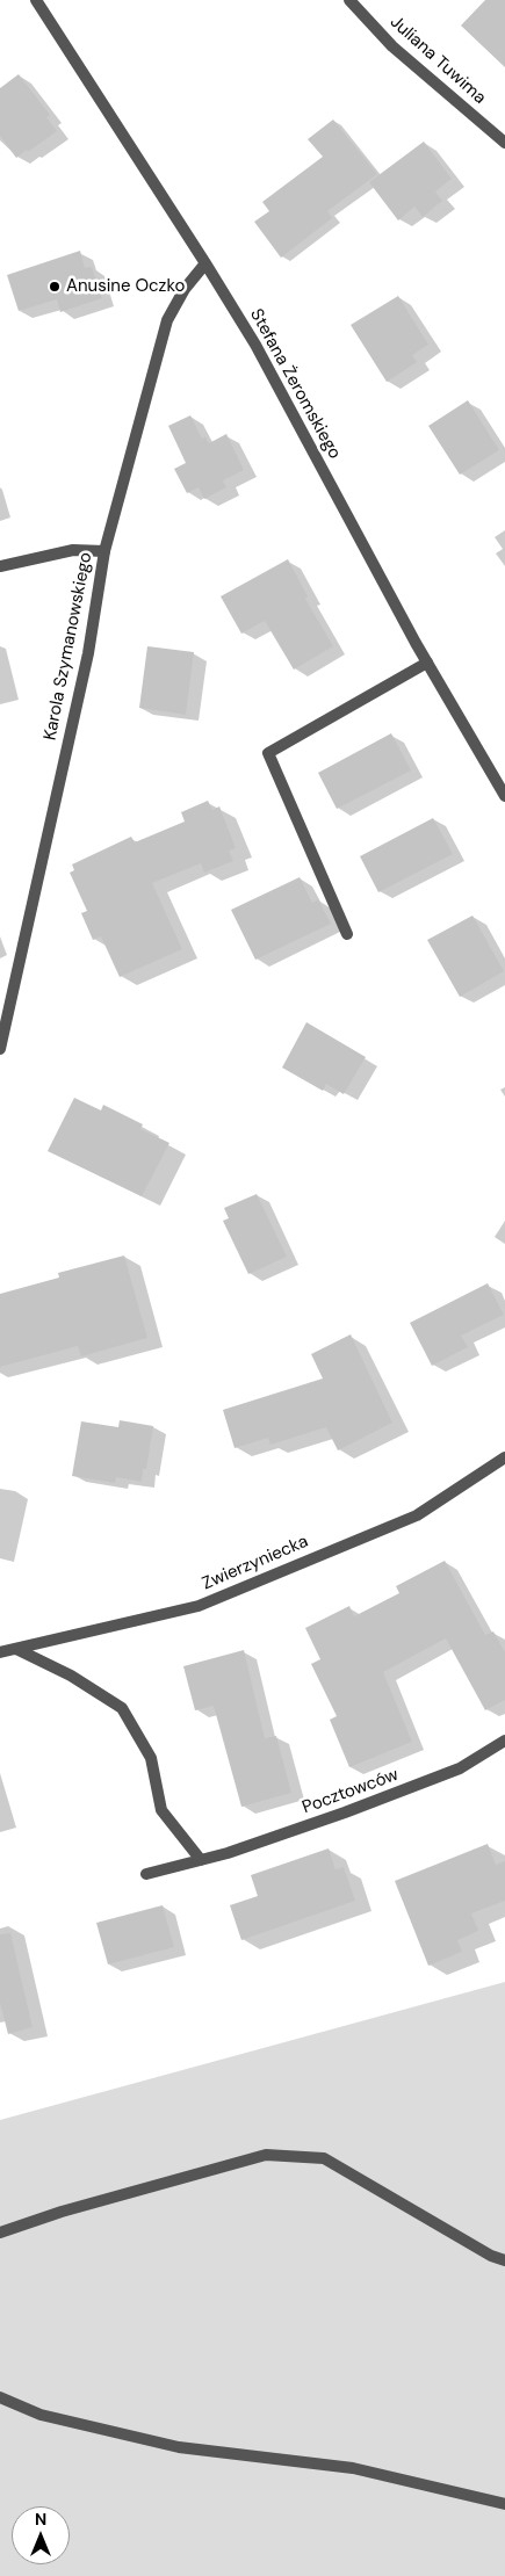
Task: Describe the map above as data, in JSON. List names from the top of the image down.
{
  "streets": {
    "street": [
      "Juliana Tuwima",
      "Stefana Żeromskiego",
      "Karola Szymanowskiego",
      "Zwierzyniecka",
      "Pocztowców"
    ]
  },
  "crossings": [
    ["Stefana Żeromskiego", "Karola Szymanowskiego"]
  ],
  "places": ["Anusine Oczko"],
  "north": "top"
}
